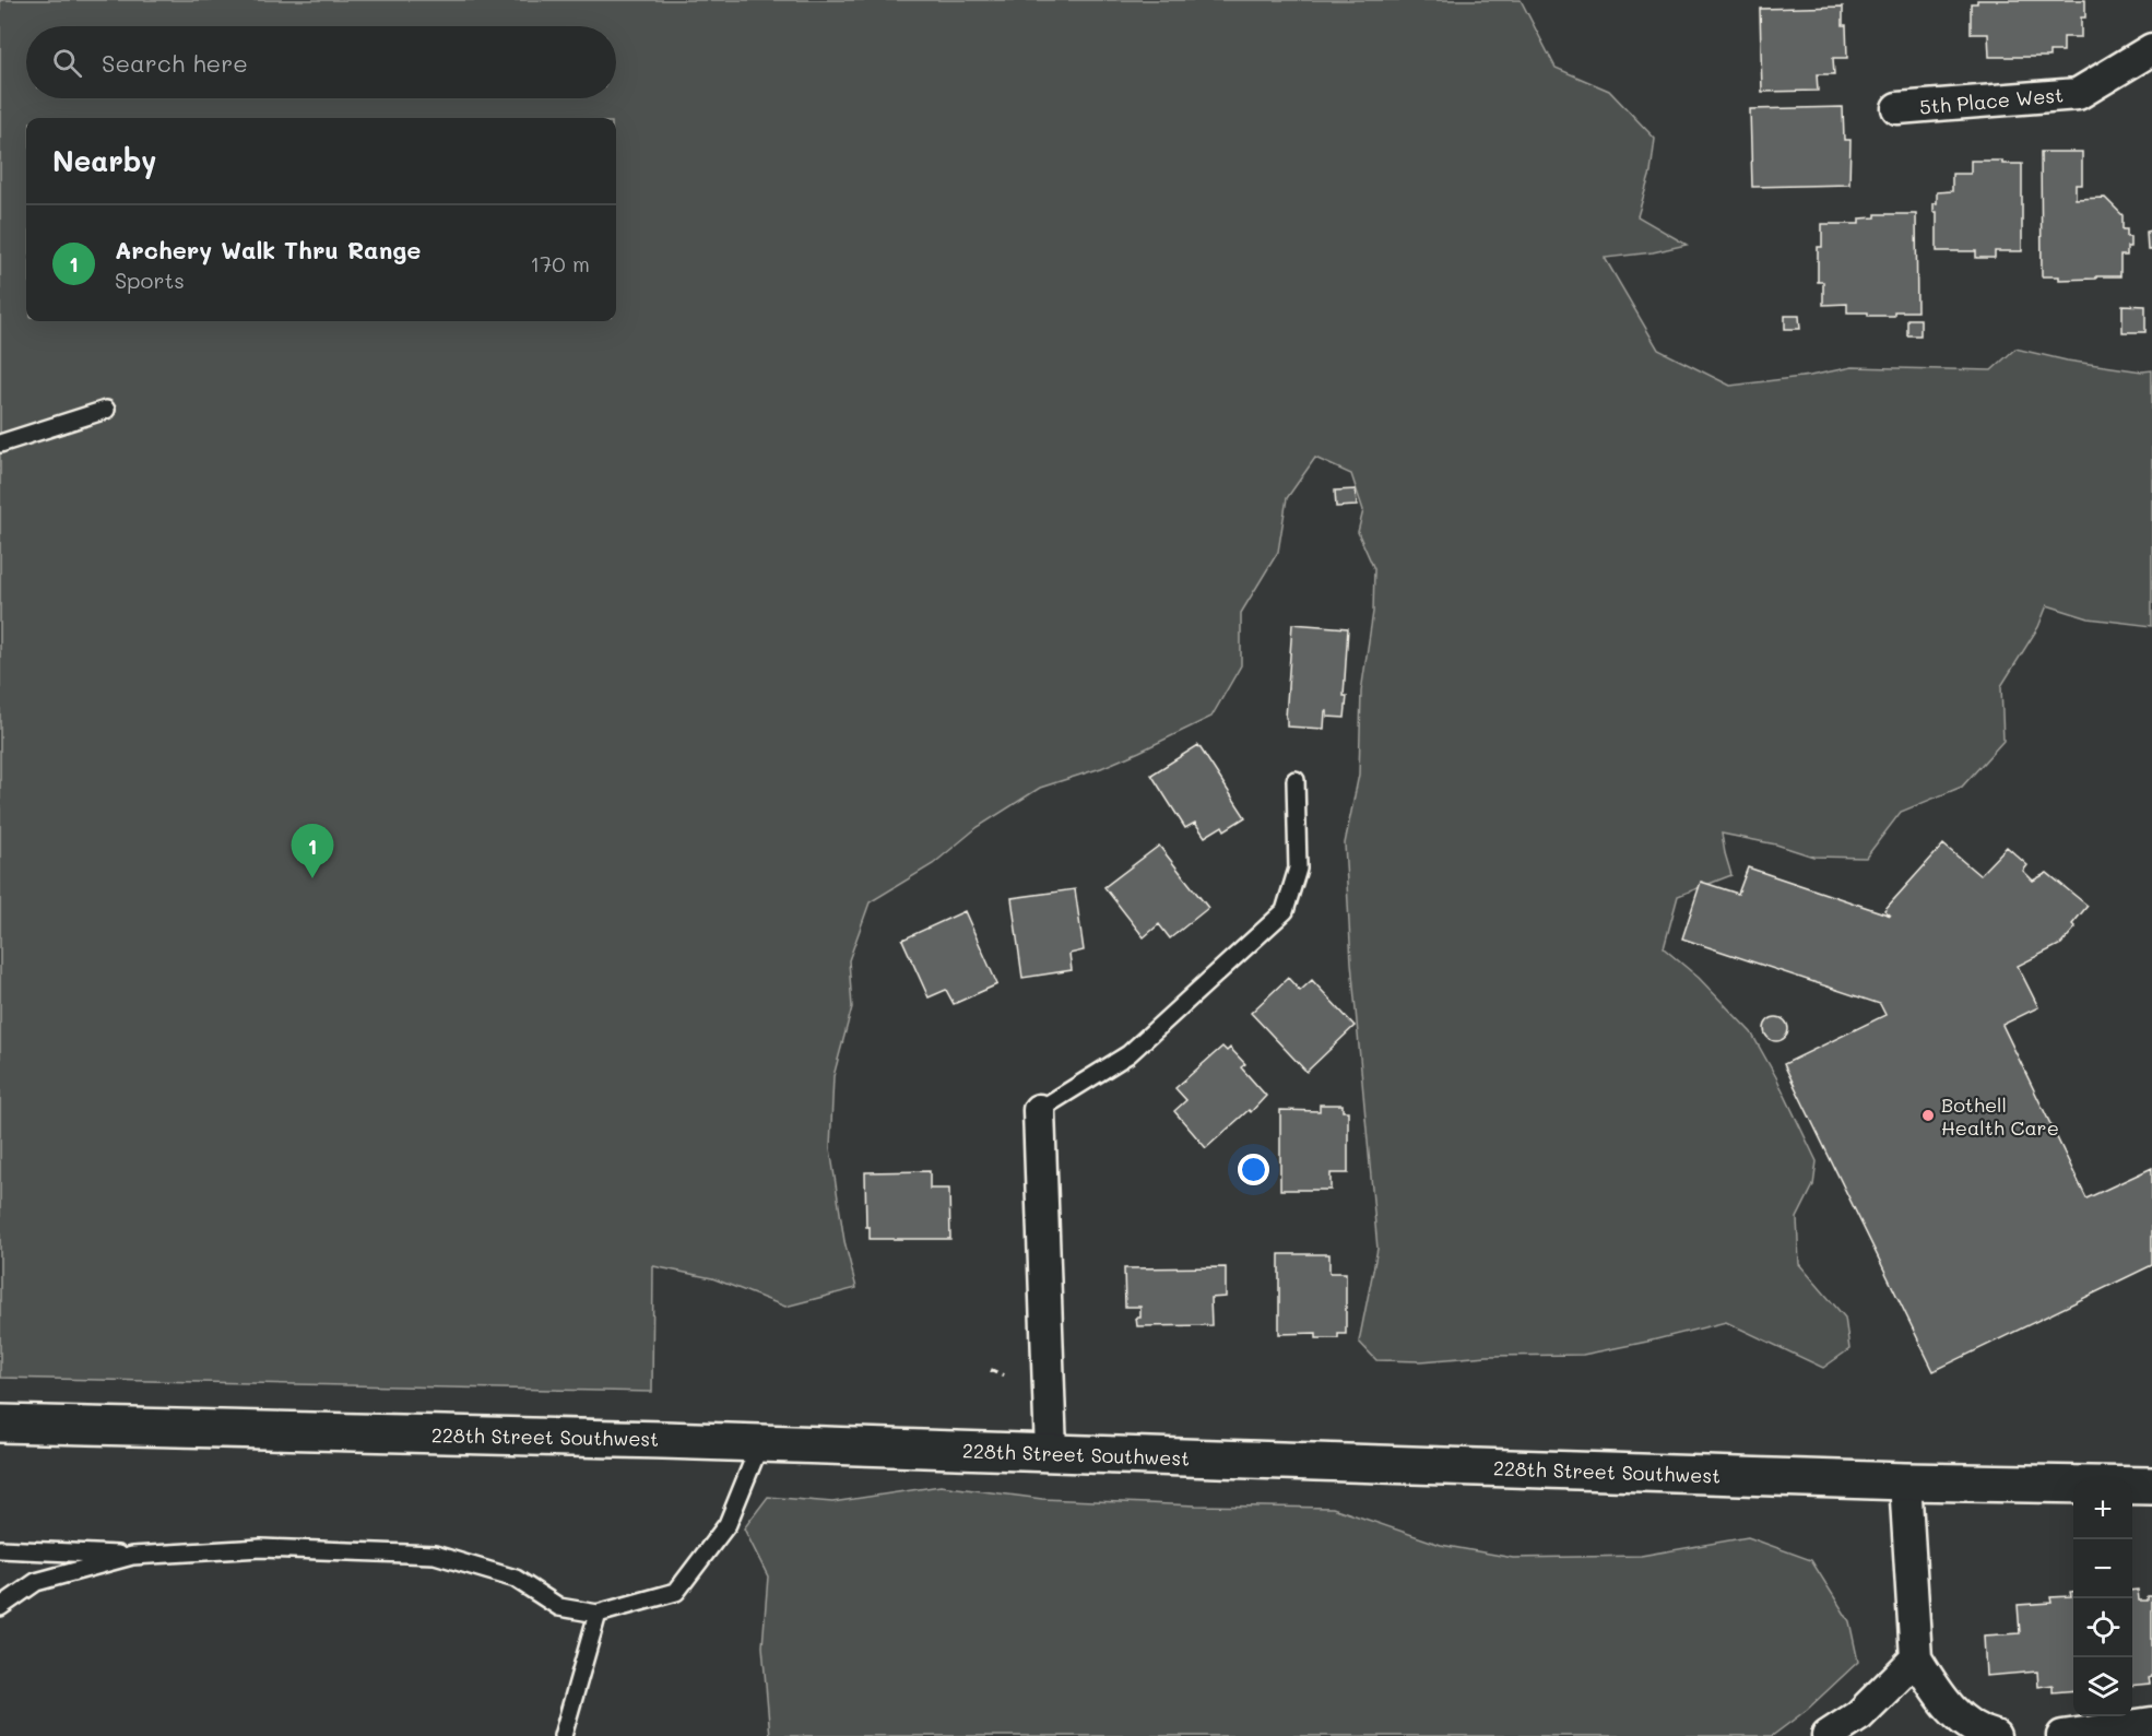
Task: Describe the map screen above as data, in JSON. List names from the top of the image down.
{
  "streets": {
    "main road": ["228th Street Southwest"],
    "street": ["5th Place West"]
  },
  "places": ["Bothell Health Care"],
  "page": {
    "search": "Search here",
    "heading": "Nearby",
    "list": [
      {
        "mark": "1",
        "name": "Archery Walk Thru Range",
        "note": "Sports",
        "value": "170 m"
      }
    ],
    "pins": "1",
    "map_buttons": ["+", "−"]
  }
}
